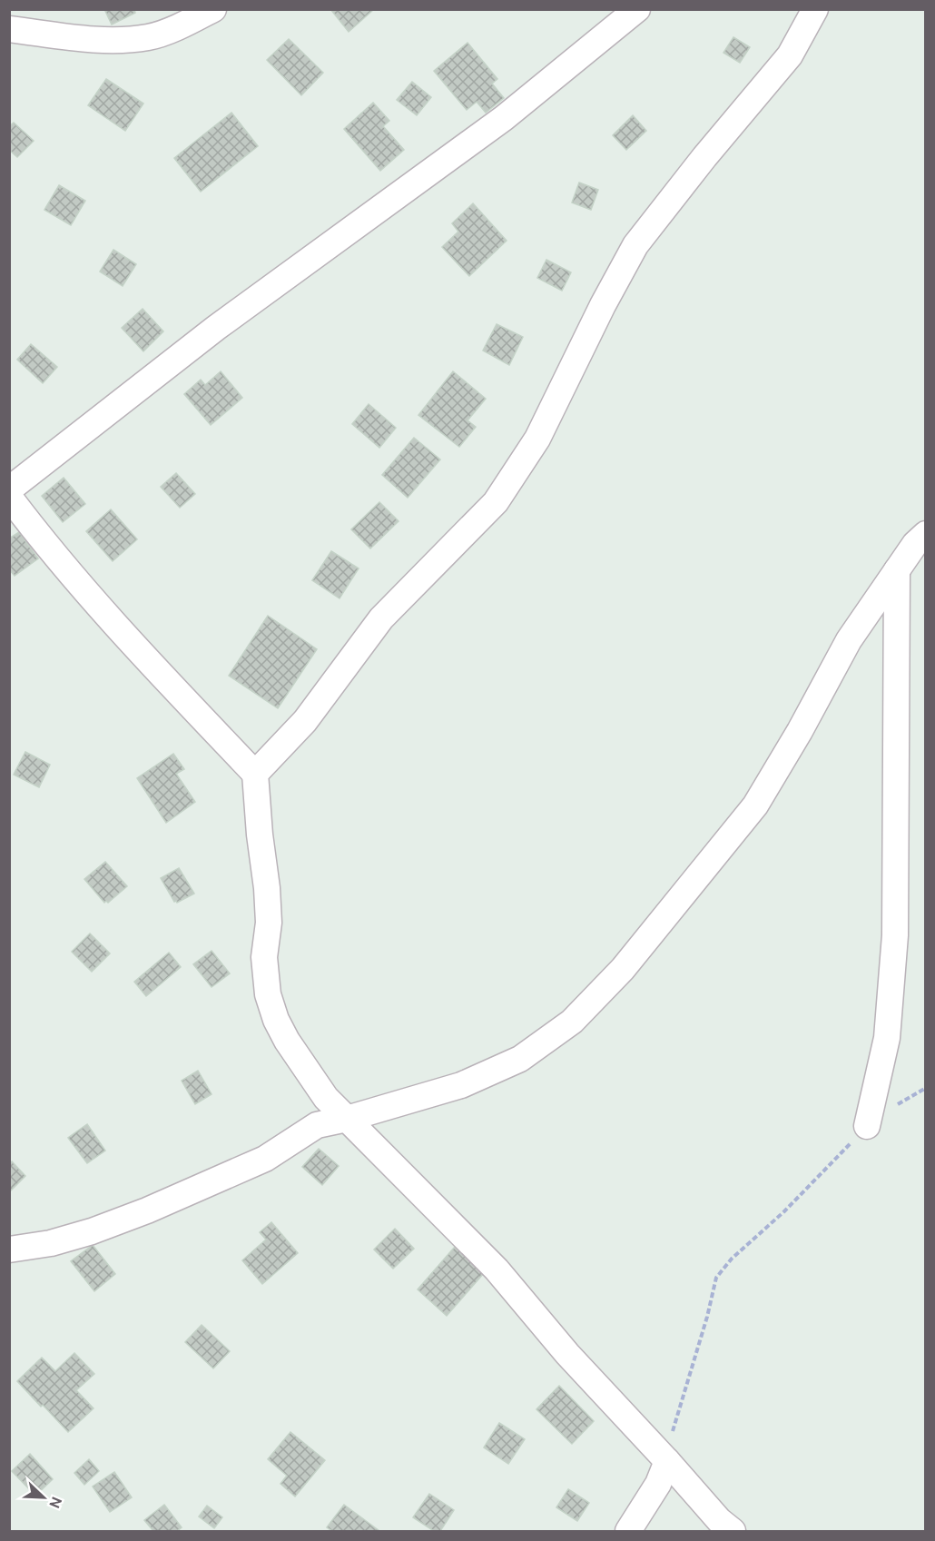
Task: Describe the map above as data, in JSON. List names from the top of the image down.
{
  "north": "bottom right"
}
